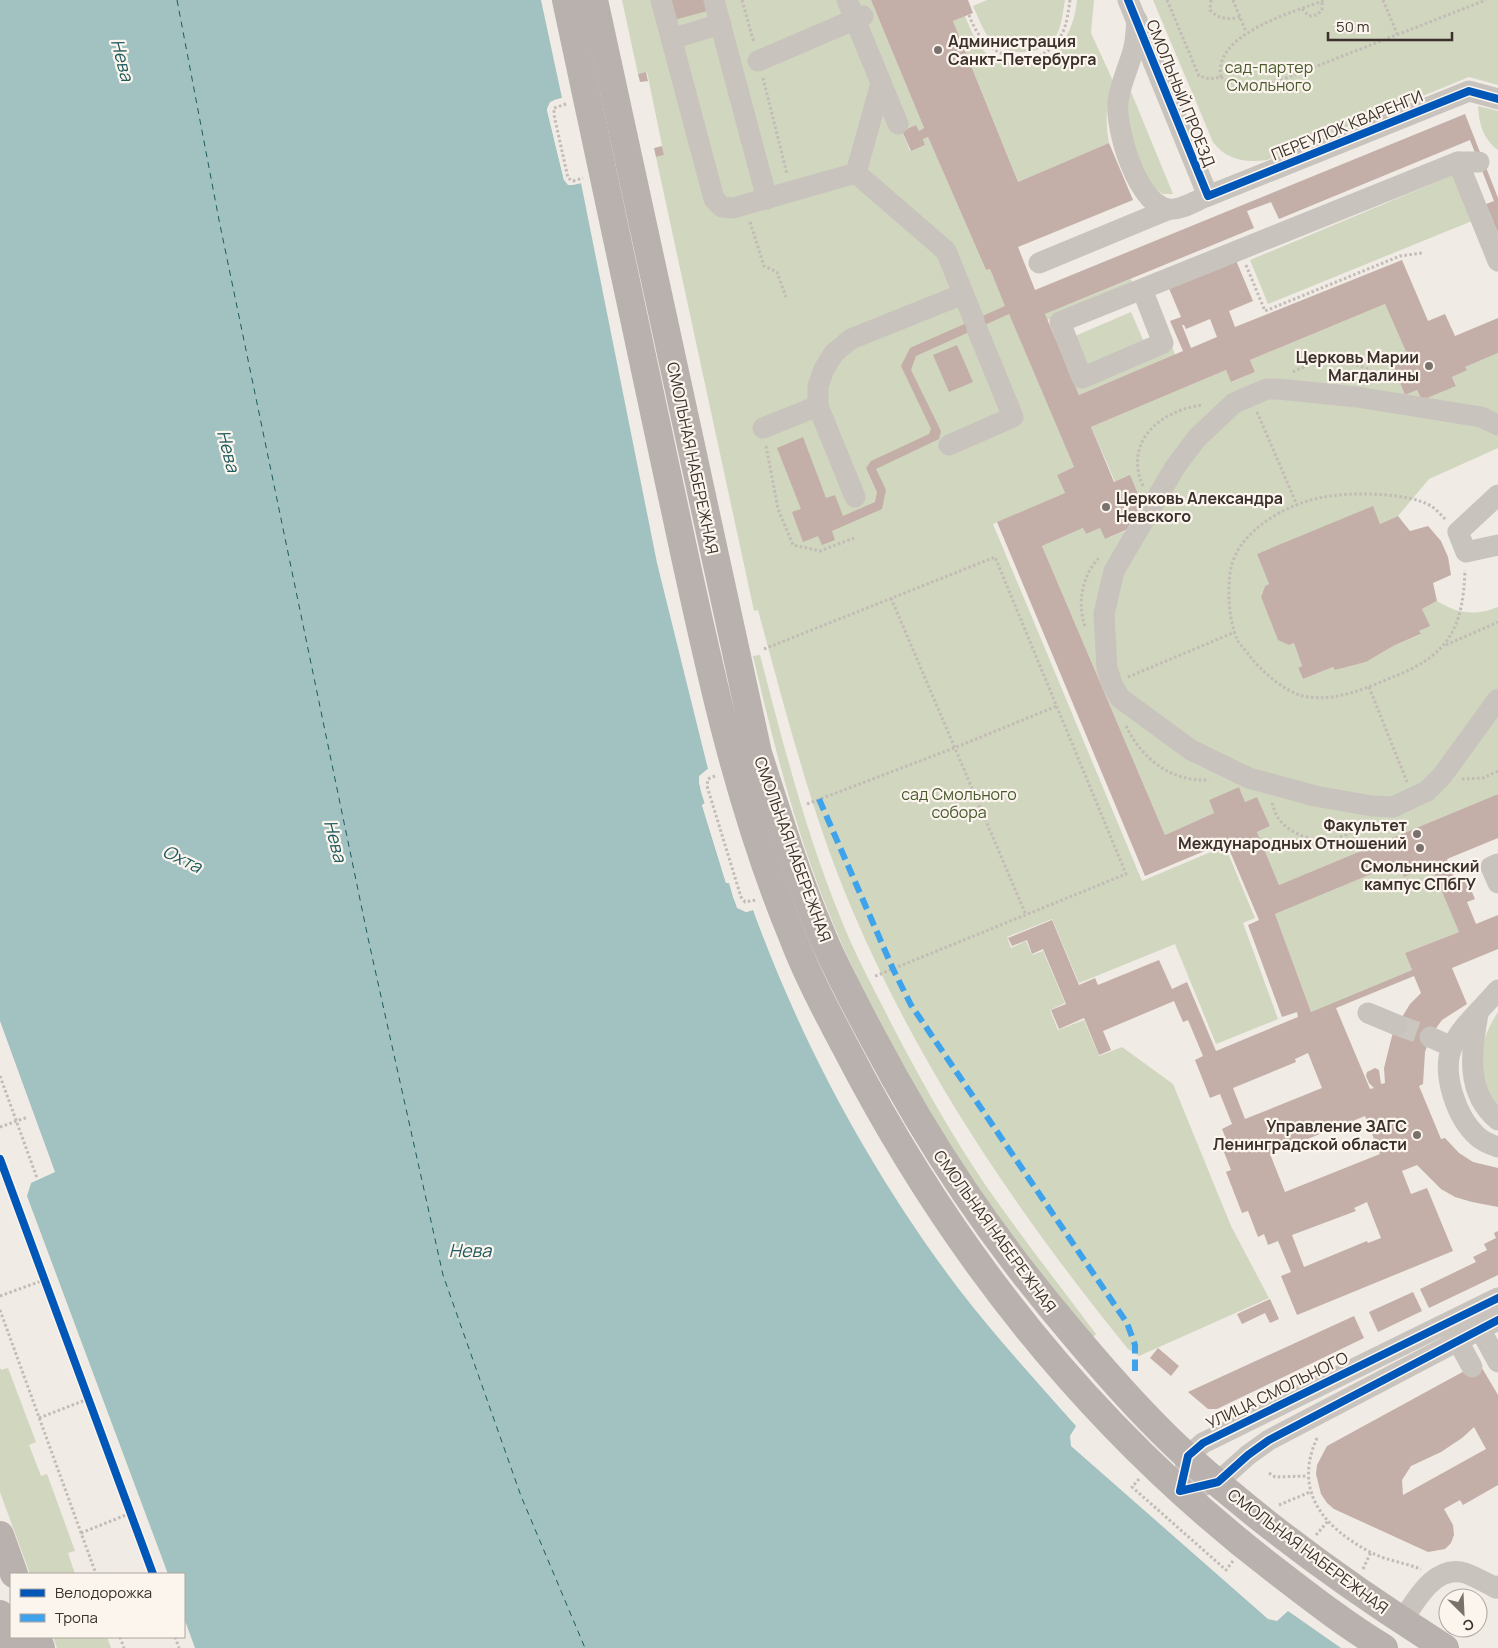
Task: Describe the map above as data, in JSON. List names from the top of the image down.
{
  "streets": {
    "main road": ["СМОЛЬНАЯ НАБЕРЕЖНАЯ"],
    "street": ["СМОЛЬНЫЙ ПРОЕЗД", "ПЕРЕУЛОК КВАРЕНГИ", "УЛИЦА СМОЛЬНОГО"]
  },
  "crossings": [
    ["СМОЛЬНЫЙ ПРОЕЗД", "ПЕРЕУЛОК КВАРЕНГИ"],
    ["СМОЛЬНАЯ НАБЕРЕЖНАЯ", "УЛИЦА СМОЛЬНОГО"]
  ],
  "water": ["Нева", "Охта"],
  "parks": ["сад-партер Смольного", "сад Смольного собора"],
  "places": [
    "Администрация Санкт-Петербурга",
    "Церковь Марии Магдалины",
    "Церковь Александра Невского",
    "Факультет Международных Отношений",
    "Смольнинский кампус СПбГУ",
    "Управление ЗАГС Ленинградской области"
  ],
  "legend": ["Велодорожка", "Тропа"],
  "scale_bar": "50 m",
  "north": "bottom right"
}
